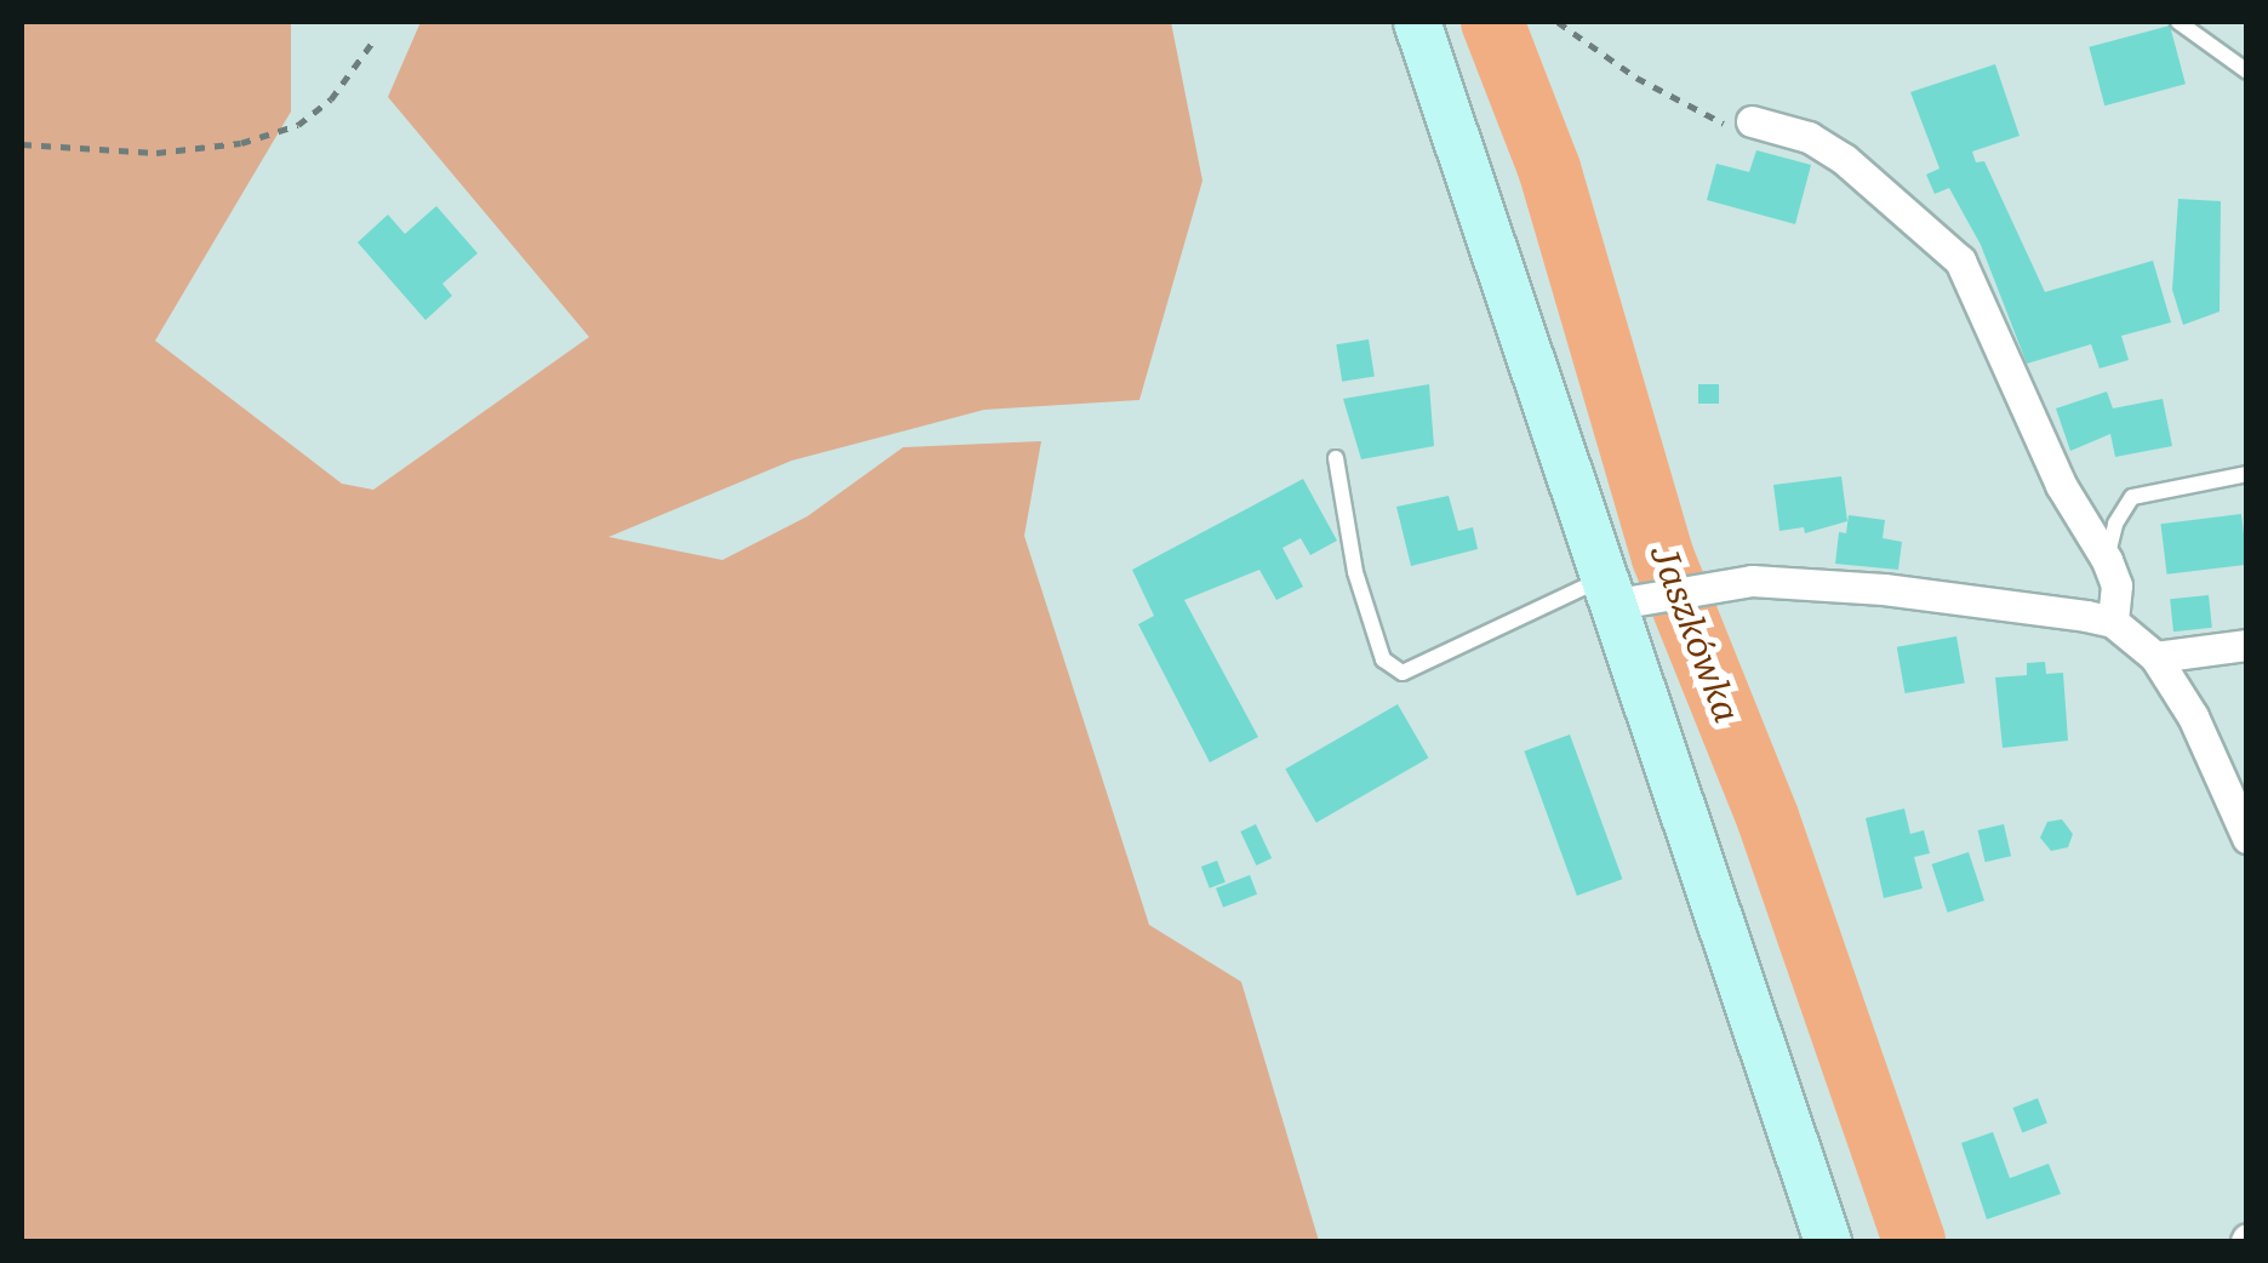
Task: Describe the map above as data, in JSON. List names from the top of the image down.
{
  "water": ["Jaszkówka"]
}
